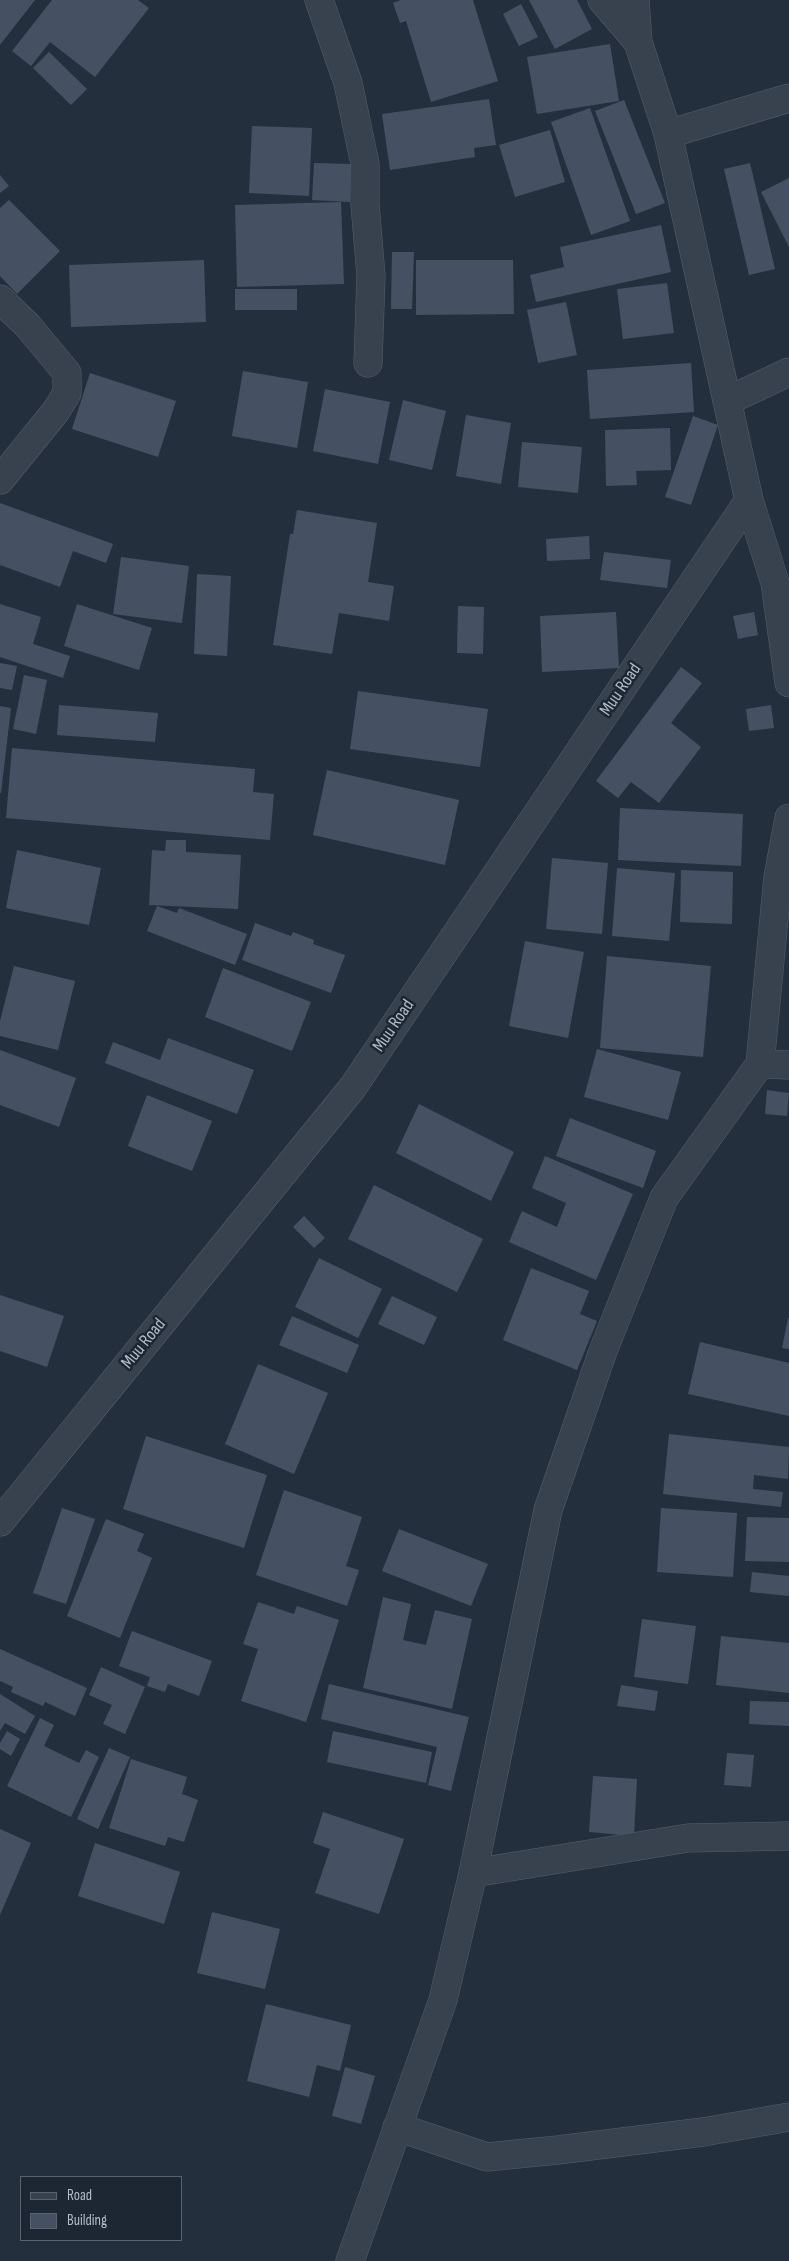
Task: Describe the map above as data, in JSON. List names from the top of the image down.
{
  "streets": {
    "street": ["Muu Road"]
  },
  "legend": ["Road", "Building"]
}
